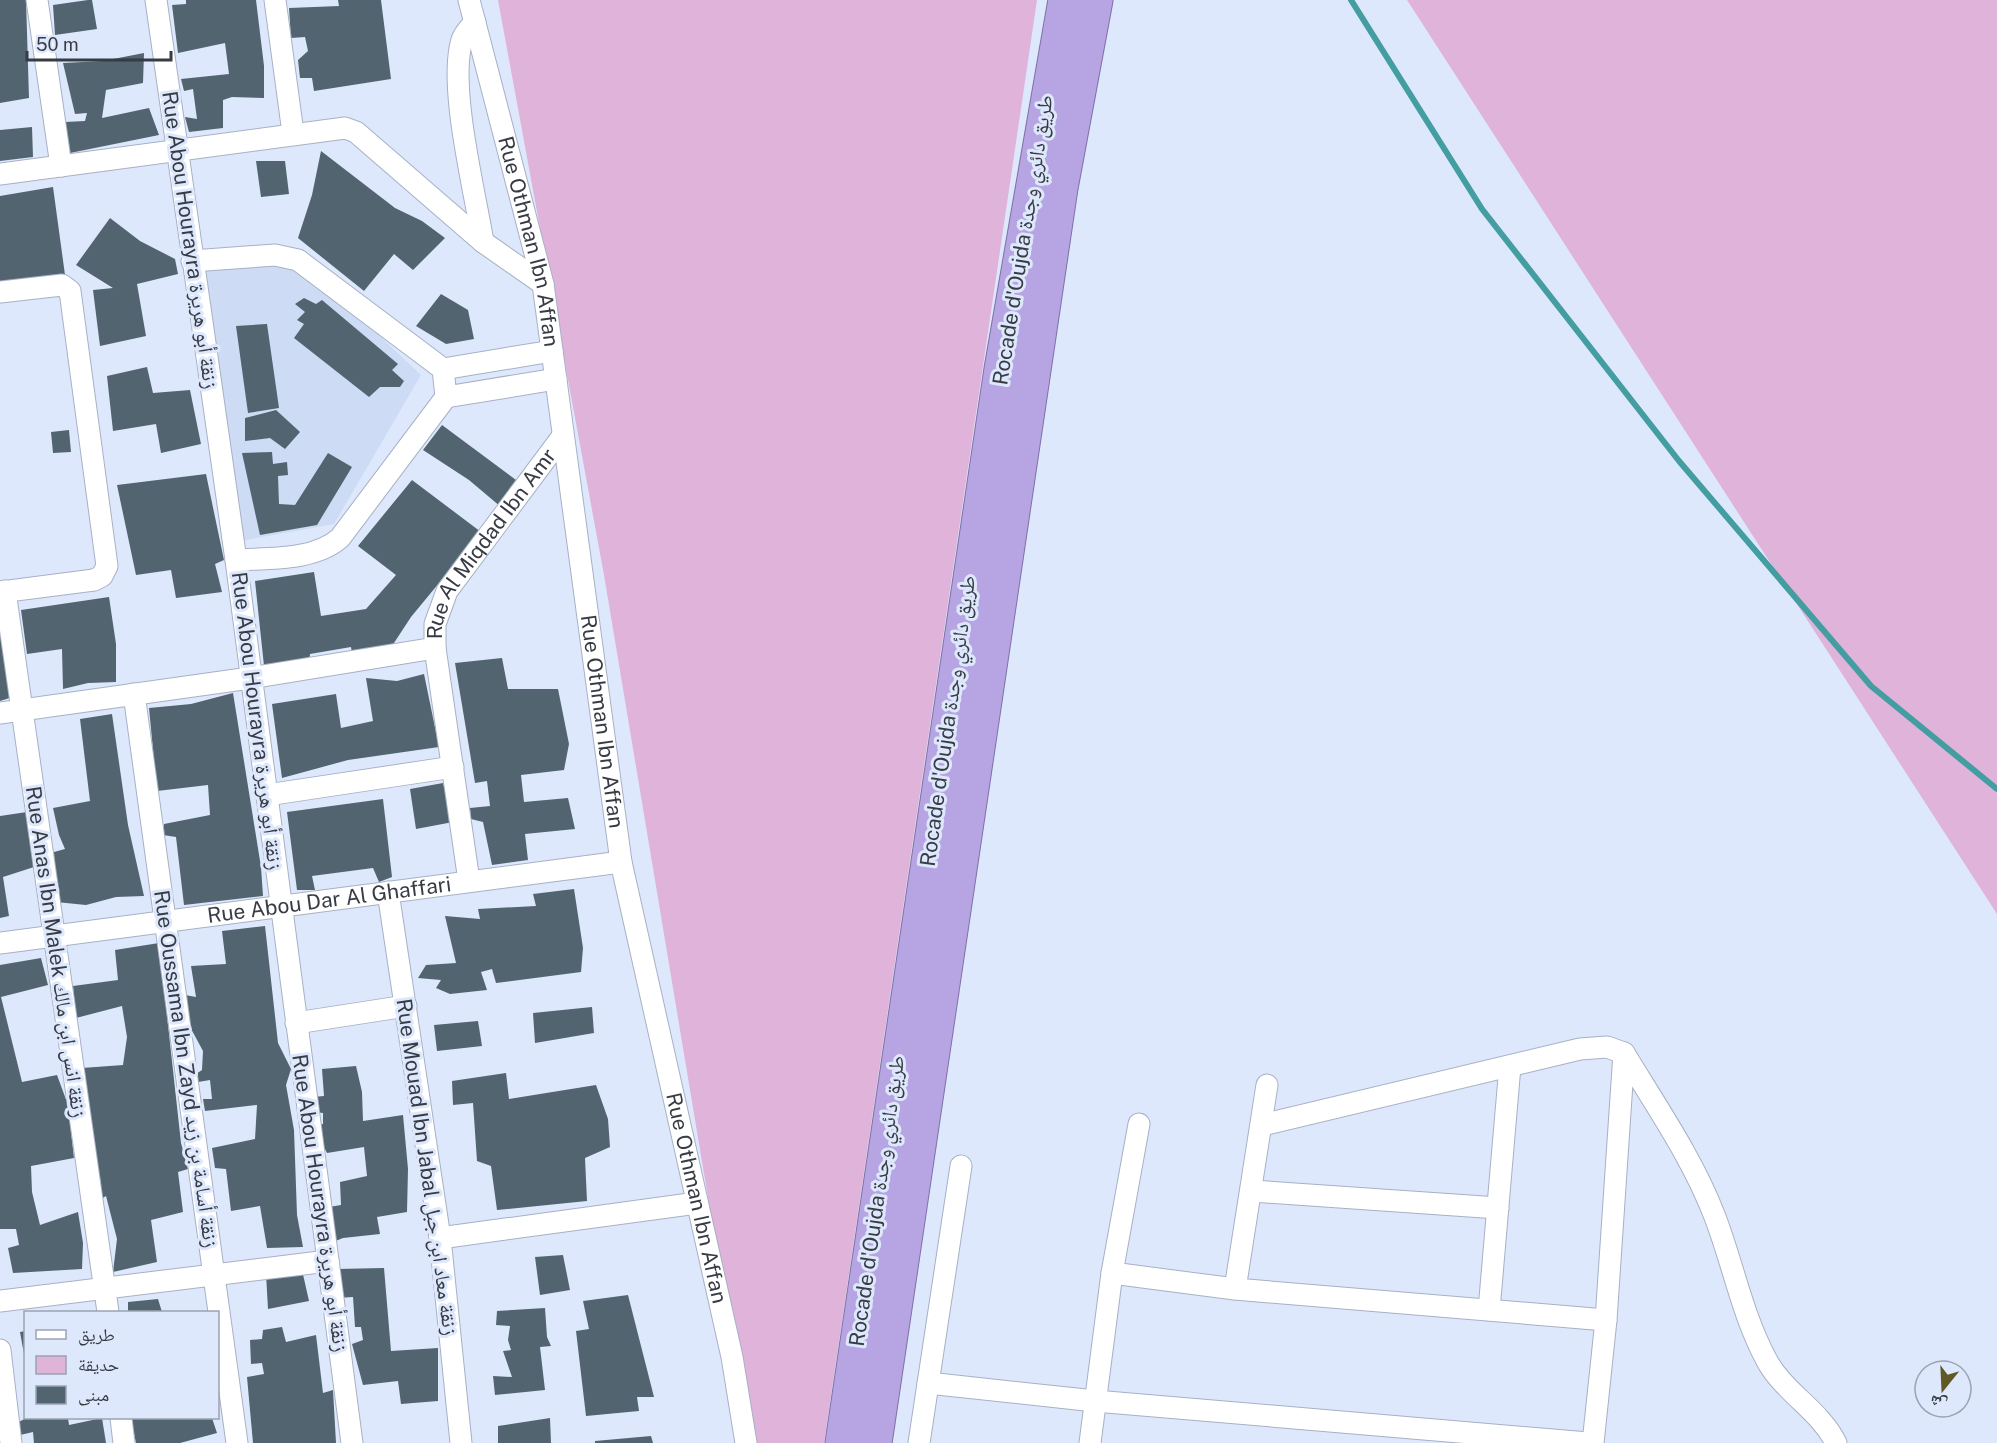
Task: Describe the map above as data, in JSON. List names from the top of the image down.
{
  "streets": {
    "highway": ["Rocade d'Oujda طريق دائري وجدة"],
    "street": [
      "Rue Abou Hourayra زنقة أبو هريرة",
      "Rue Othman Ibn Affan",
      "Rue Al Miqdad Ibn Amr",
      "Rue Abou Dar Al Ghaffari",
      "Rue Anas Ibn Malek زنقة انس ابن مالك",
      "Rue Oussama Ibn Zayd زنقة أسامة بن زيد",
      "Rue Mouad Ibn Jabal زنقة معاد ابن جبل"
    ]
  },
  "crossings": [
    ["Rue Abou Hourayra زنقة أبو هريرة", "Rue Al Miqdad Ibn Amr"],
    ["Rue Abou Hourayra زنقة أبو هريرة", "Rue Abou Dar Al Ghaffari"],
    ["Rue Othman Ibn Affan", "Rue Al Miqdad Ibn Amr"],
    ["Rue Othman Ibn Affan", "Rue Abou Dar Al Ghaffari"],
    ["Rue Al Miqdad Ibn Amr", "Rue Anas Ibn Malek زنقة انس ابن مالك"],
    ["Rue Al Miqdad Ibn Amr", "Rue Oussama Ibn Zayd زنقة أسامة بن زيد"],
    ["Rue Abou Dar Al Ghaffari", "Rue Anas Ibn Malek زنقة انس ابن مالك"],
    ["Rue Abou Dar Al Ghaffari", "Rue Oussama Ibn Zayd زنقة أسامة بن زيد"],
    ["Rue Abou Dar Al Ghaffari", "Rue Mouad Ibn Jabal زنقة معاد ابن جبل"]
  ],
  "legend": ["طريق", "حديقة", "مبنى"],
  "scale_bar": "50 m",
  "north": "bottom"
}
